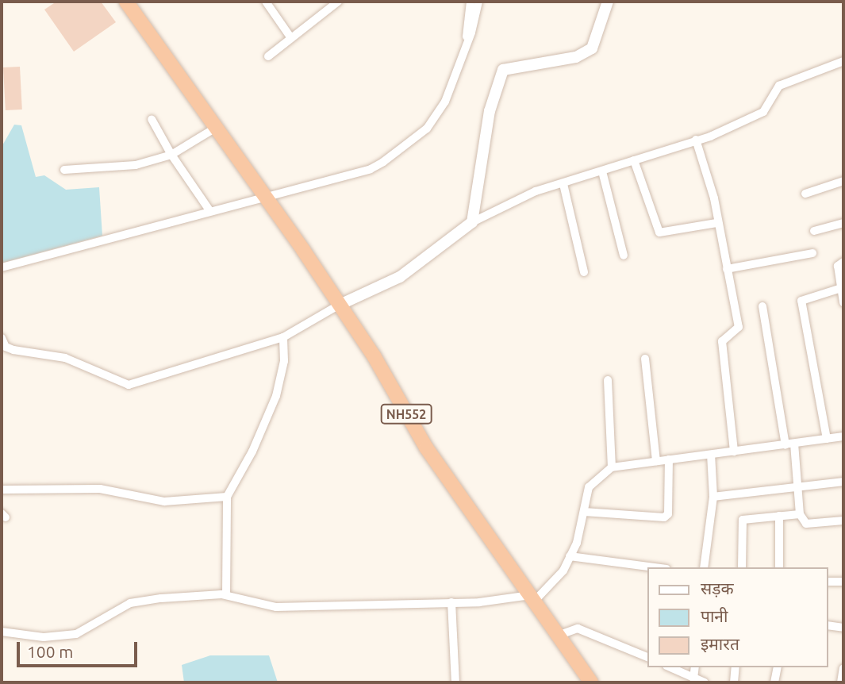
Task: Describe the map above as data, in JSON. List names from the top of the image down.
{
  "streets": {
    "highway": ["NH552"]
  },
  "legend": ["सड़क", "पानी", "इमारत"],
  "scale_bar": "100 m"
}
